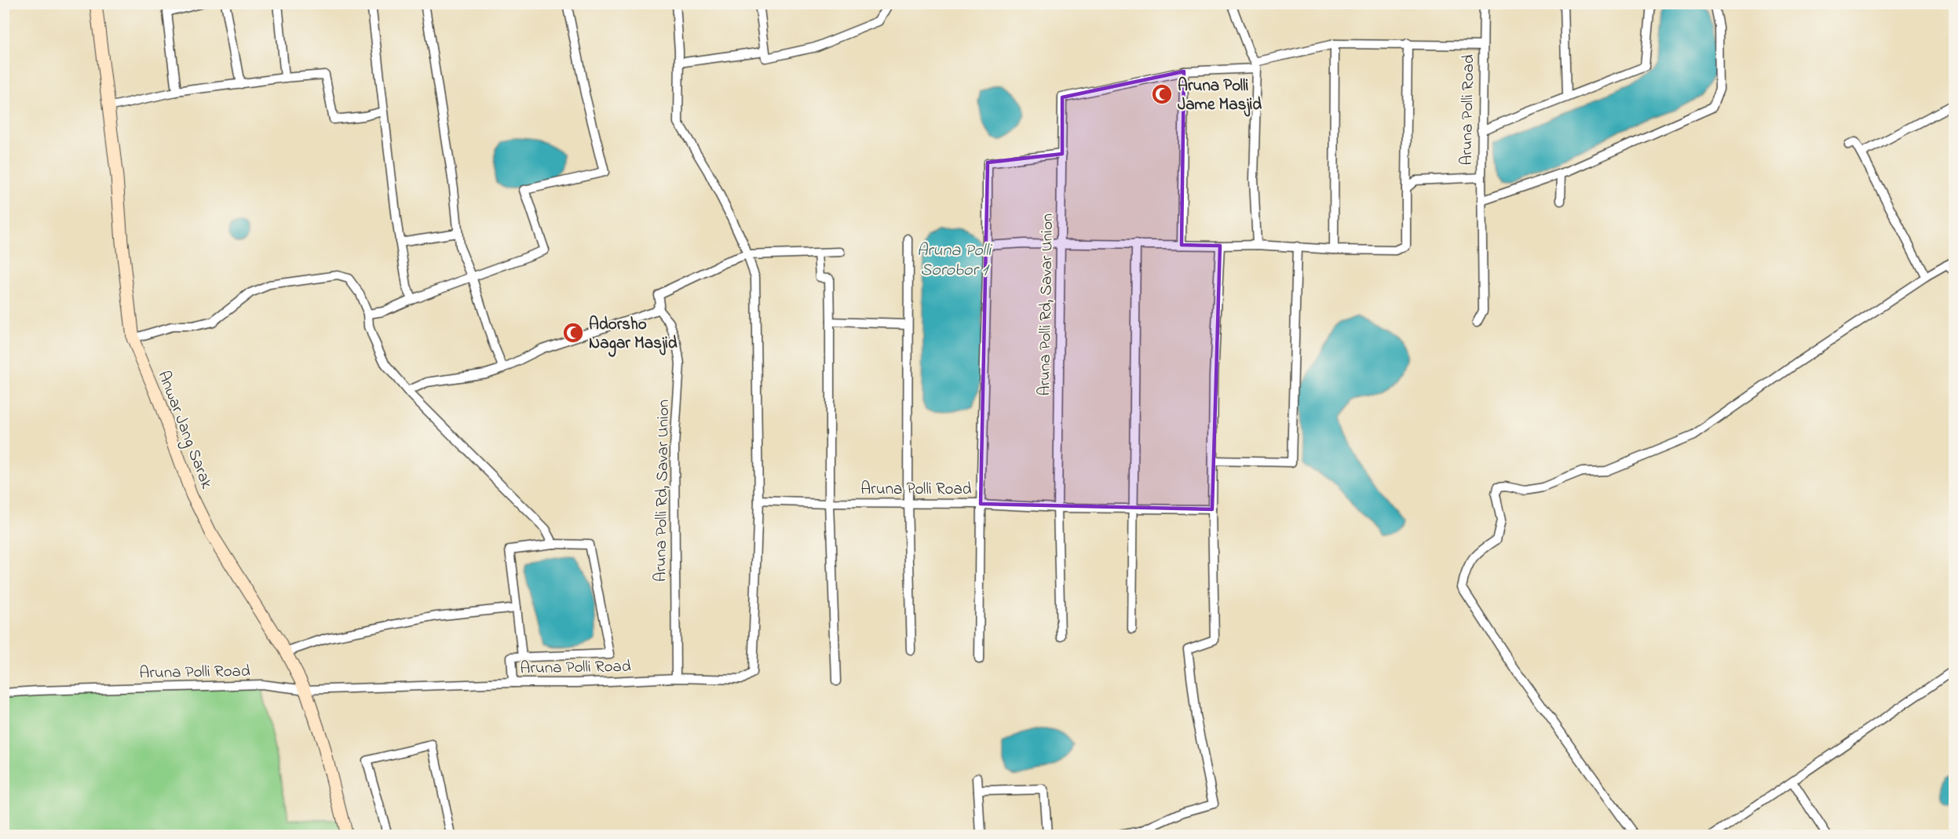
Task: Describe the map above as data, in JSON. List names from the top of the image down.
{
  "streets": {
    "main road": ["Anwar Jang Sarak"],
    "street": ["Aruna Polli Road", "Aruna Polli Rd, Savar Union"]
  },
  "crossings": [
    ["Aruna Polli Road", "Aruna Polli Rd, Savar Union"],
    ["Aruna Polli Road", "Anwar Jang Sarak"]
  ],
  "water": ["Aruna Polli Sorobor 1"],
  "places": {
    "mosque": ["Aruna Polli Jame Masjid", "Adorsho Nagar Masjid"]
  }
}
